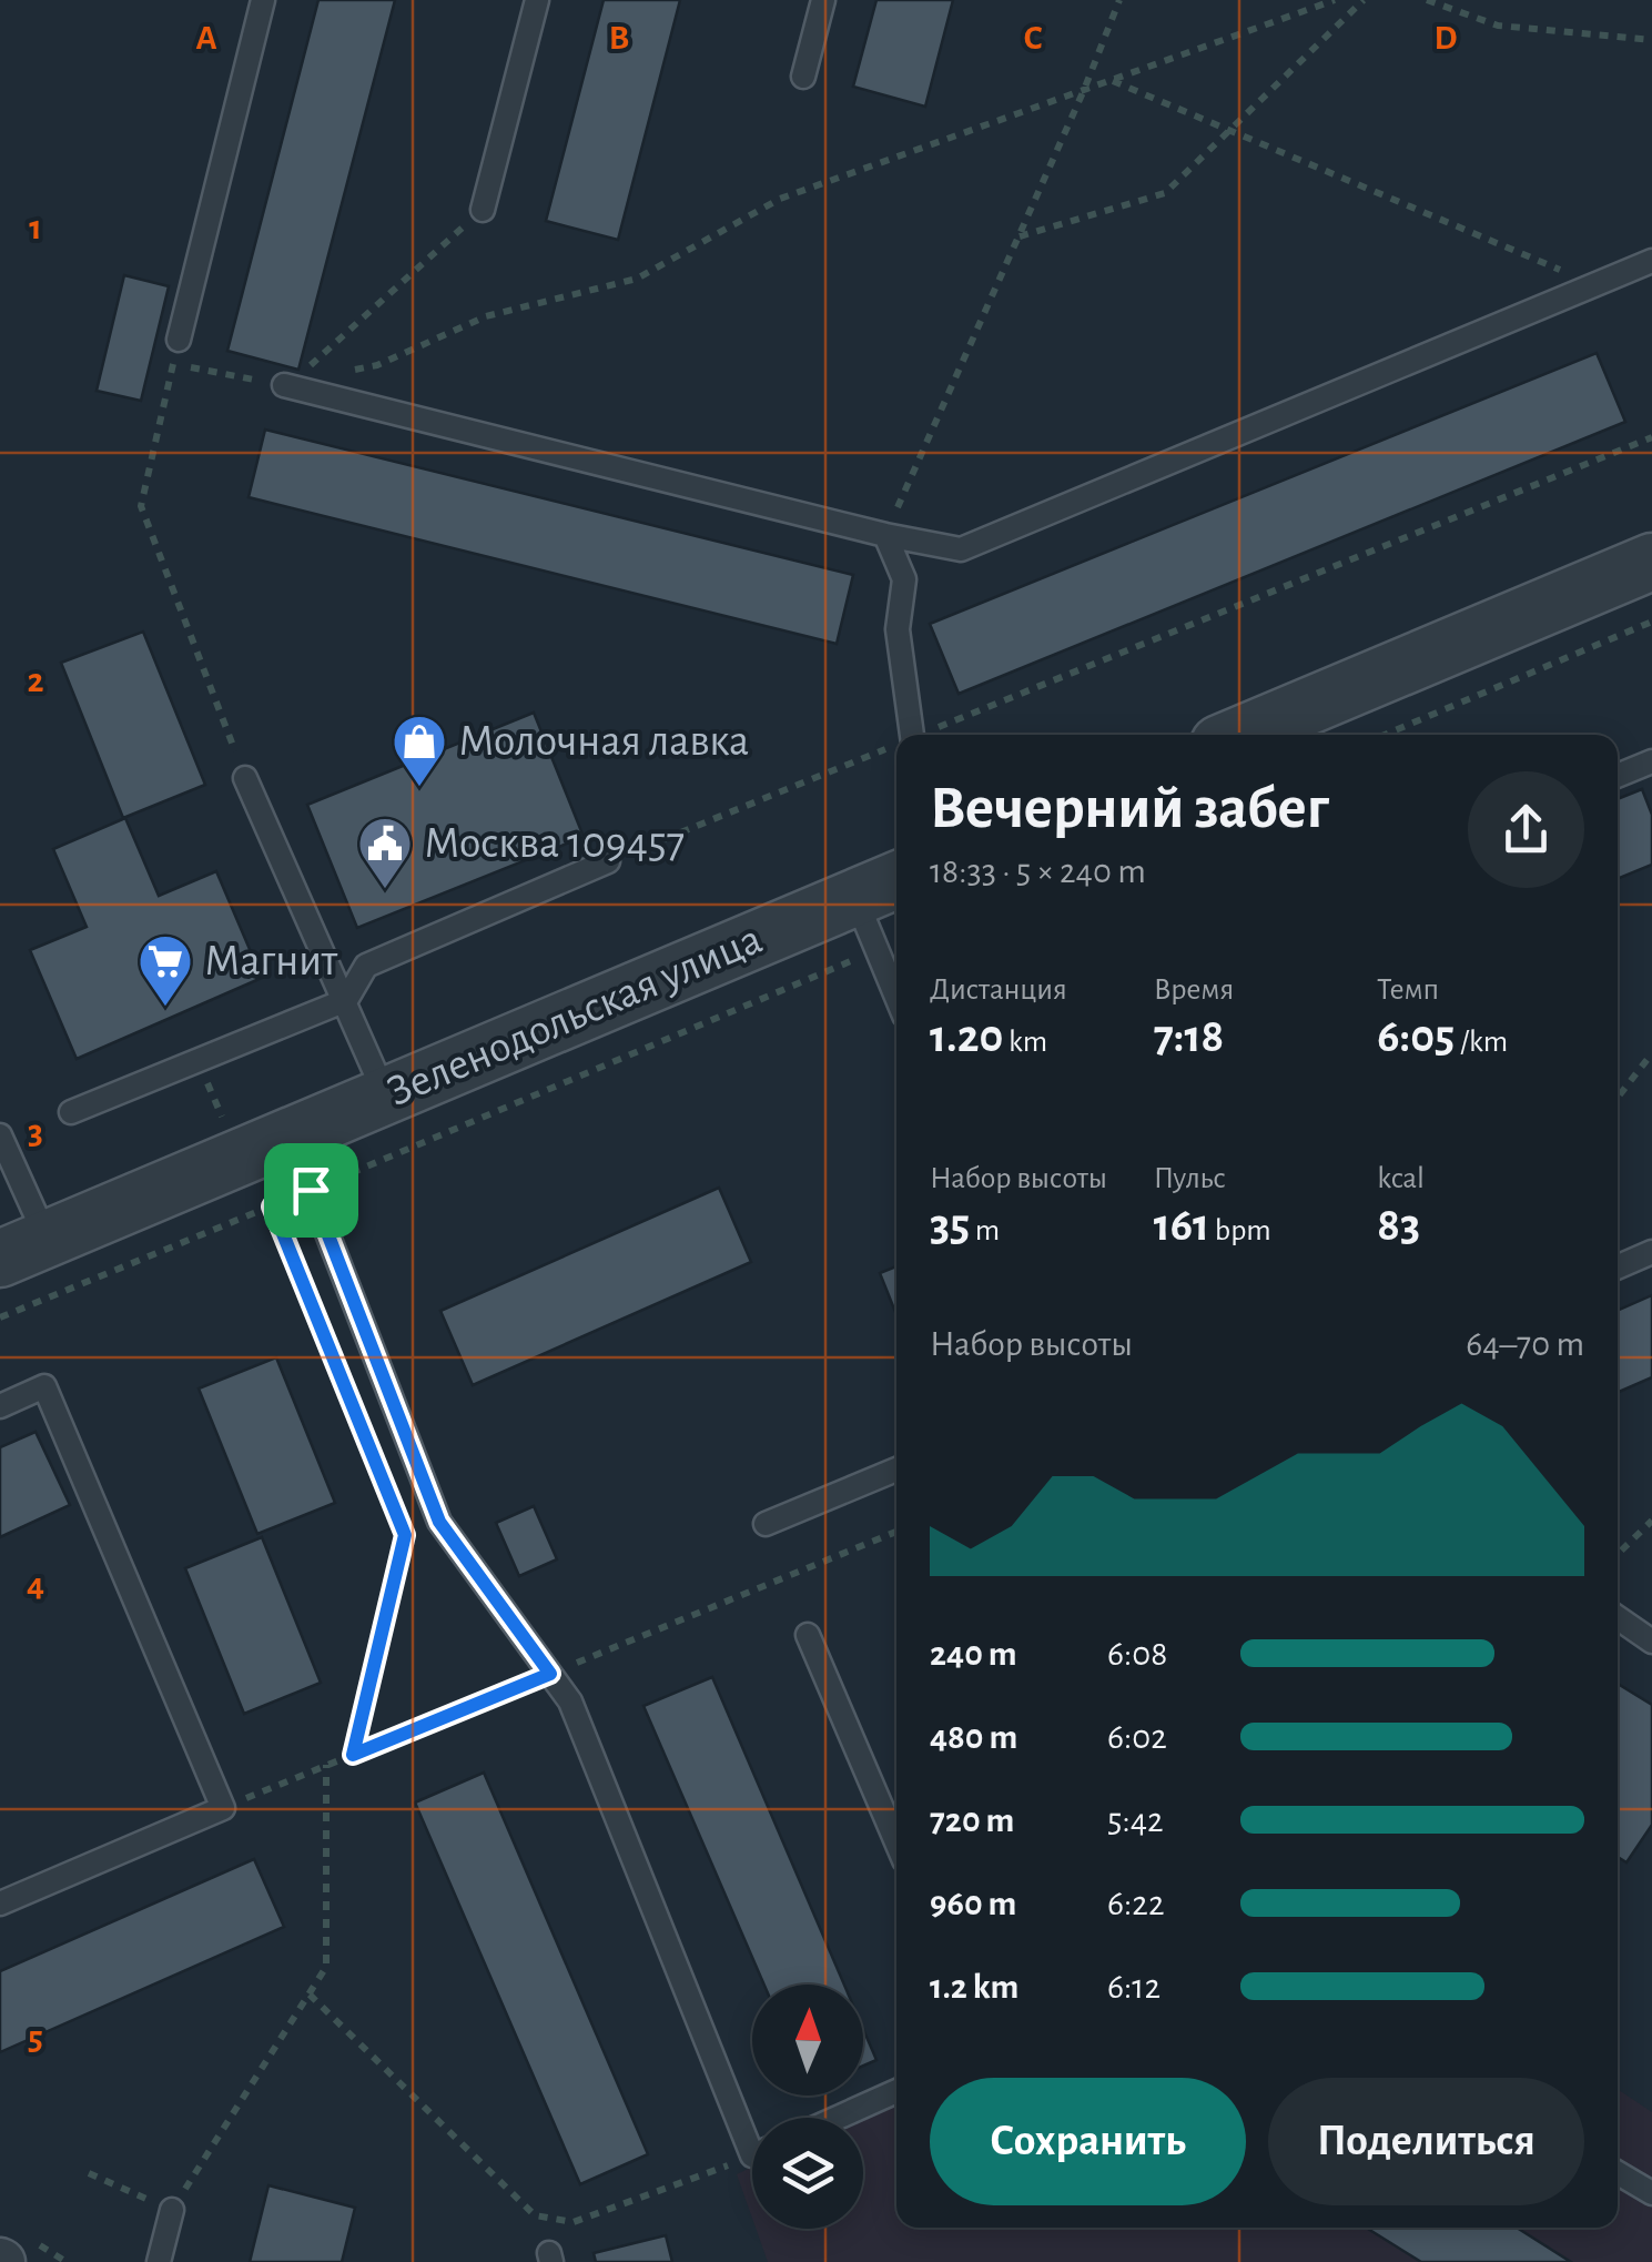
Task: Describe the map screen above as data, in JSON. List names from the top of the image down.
{
  "streets": {
    "street": ["Зеленодольская улица"]
  },
  "places": {
    "shop": ["Молочная лавка"],
    "public building": ["Москва 109457"],
    "supermarket": ["Магнит"]
  },
  "north": "top",
  "page": {
    "heading": ["Вечерний забег", "18:33 · 5 × 240 m"],
    "stats": [
      ["Дистанция", "1.20 km"],
      ["Время", "7:18"],
      ["Темп", "6:05 /km"],
      ["Набор высоты", "35 m"],
      ["Пульс", "161 bpm"],
      ["kcal", "83"]
    ],
    "chart": ["Набор высоты", "64–70 m"],
    "list": [
      {
        "name": "240 m",
        "note": "6:08"
      },
      {
        "name": "480 m",
        "note": "6:02"
      },
      {
        "name": "720 m",
        "note": "5:42"
      },
      {
        "name": "960 m",
        "note": "6:22"
      },
      {
        "name": "1.2 km",
        "note": "6:12"
      }
    ],
    "buttons": ["Сохранить", "Поделиться"]
  },
  "grid": {
    "columns": [
      "A",
      "B",
      "C",
      "D"
    ],
    "rows": [
      "1",
      "2",
      "3",
      "4",
      "5"
    ]
  }
}
